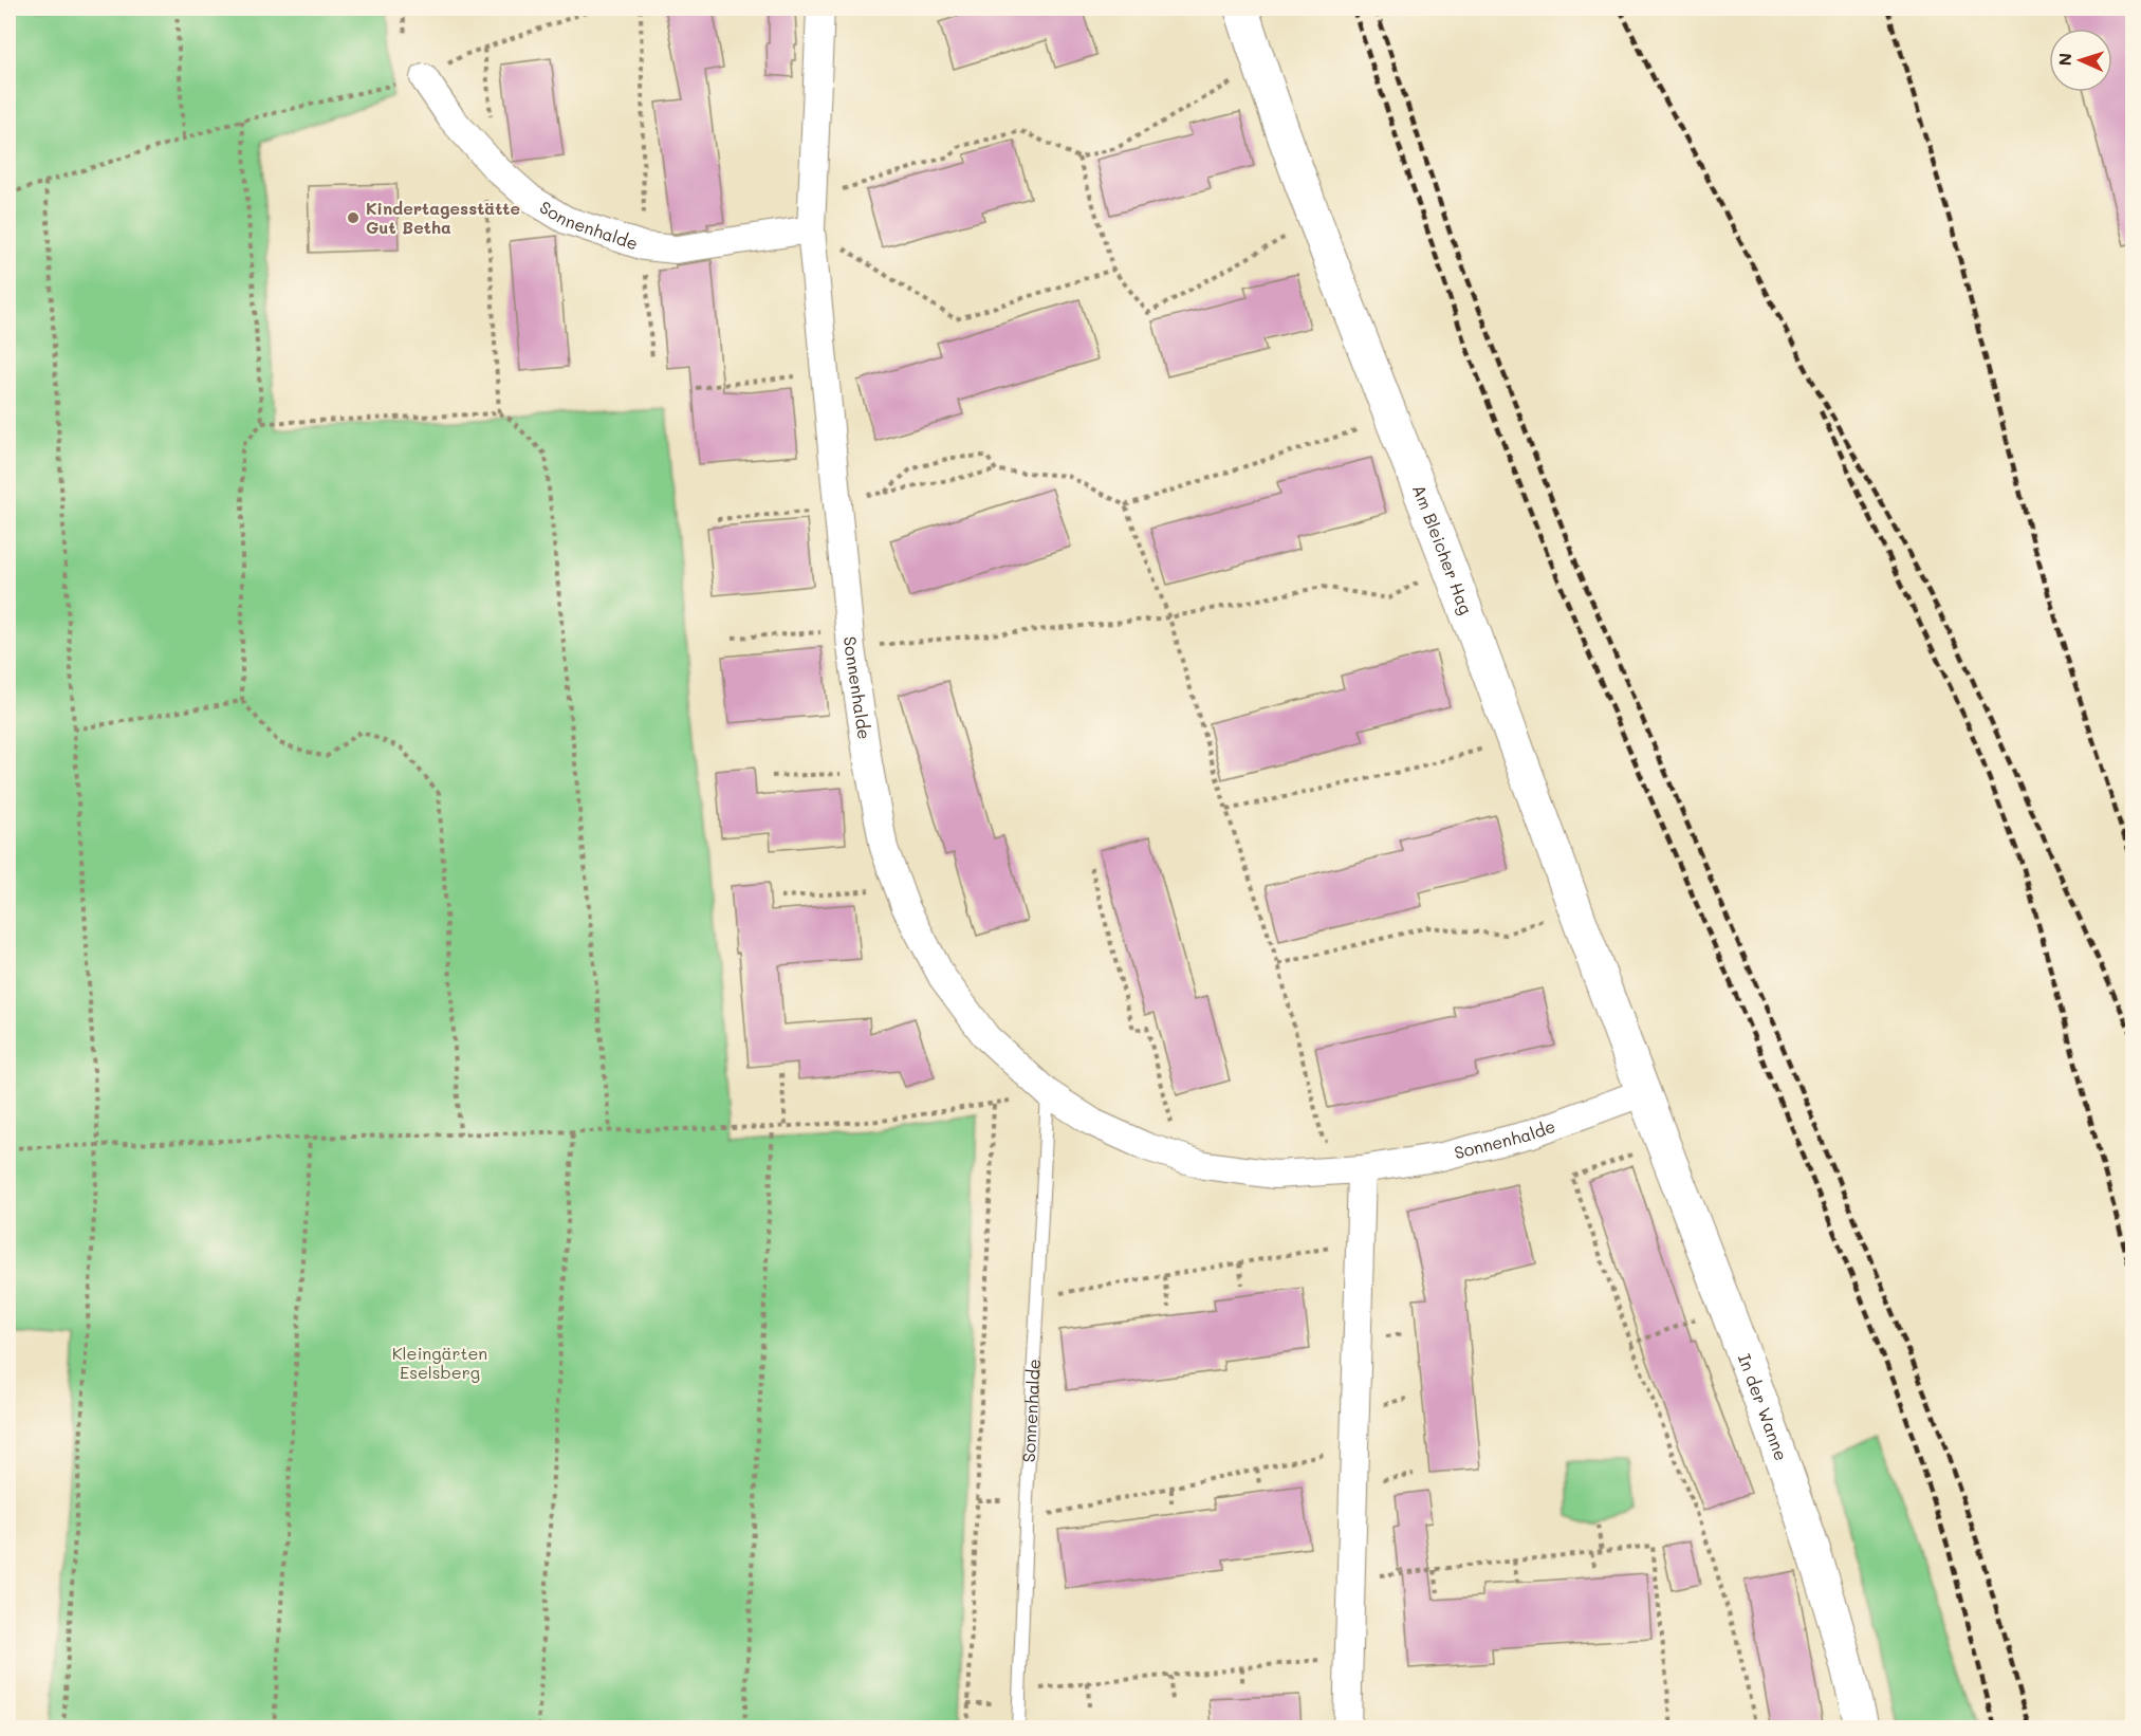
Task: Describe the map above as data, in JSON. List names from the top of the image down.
{
  "streets": {
    "street": ["Sonnenhalde", "Am Bleicher Hag", "In der Wanne"]
  },
  "crossings": [
    ["Sonnenhalde", "Am Bleicher Hag"],
    ["Sonnenhalde", "In der Wanne"],
    ["Am Bleicher Hag", "In der Wanne"]
  ],
  "parks": ["Kleingärten Eselsberg"],
  "places": ["Kindertagesstätte Gut Betha"],
  "north": "left"
}
